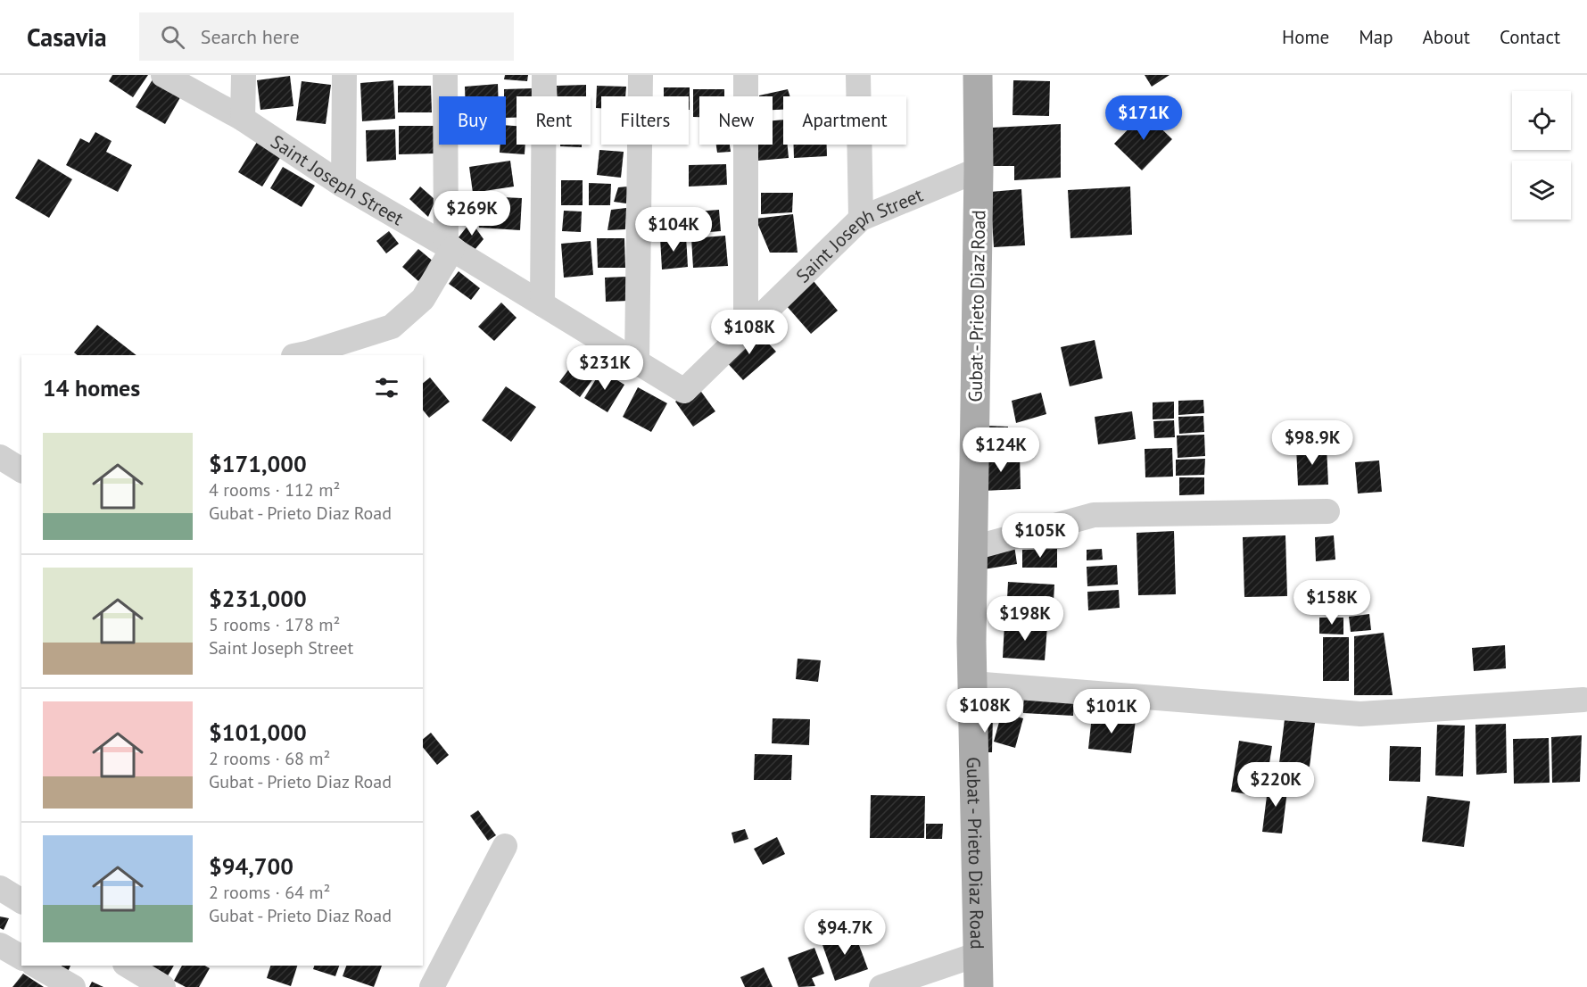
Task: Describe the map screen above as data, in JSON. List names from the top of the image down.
{
  "streets": {
    "main road": ["Gubat - Prieto Diaz Road"],
    "street": ["Saint Joseph Street"]
  },
  "crossings": [
    ["Saint Joseph Street", "Gubat - Prieto Diaz Road"]
  ],
  "page": {
    "header": "Casavia",
    "search": "Search here",
    "nav": [
      "Home",
      "Map",
      "About",
      "Contact"
    ],
    "price": [
      "$171K",
      "$269K",
      "$104K",
      "$108K",
      "$231K",
      "$98.9K",
      "$124K",
      "$105K",
      "$158K",
      "$198K",
      "$108K",
      "$101K",
      "$220K",
      "$94.7K"
    ],
    "chip": [
      "Buy",
      "Rent",
      "Filters",
      "New",
      "Apartment"
    ],
    "heading": "14 homes",
    "list": [
      {
        "name": "$171,000",
        "note": "4 rooms · 112 m² · Gubat - Prieto Diaz Road"
      },
      {
        "name": "$231,000",
        "note": "5 rooms · 178 m² · Saint Joseph Street"
      },
      {
        "name": "$101,000",
        "note": "2 rooms · 68 m² · Gubat - Prieto Diaz Road"
      },
      {
        "name": "$94,700",
        "note": "2 rooms · 64 m² · Gubat - Prieto Diaz Road"
      }
    ]
  }
}
